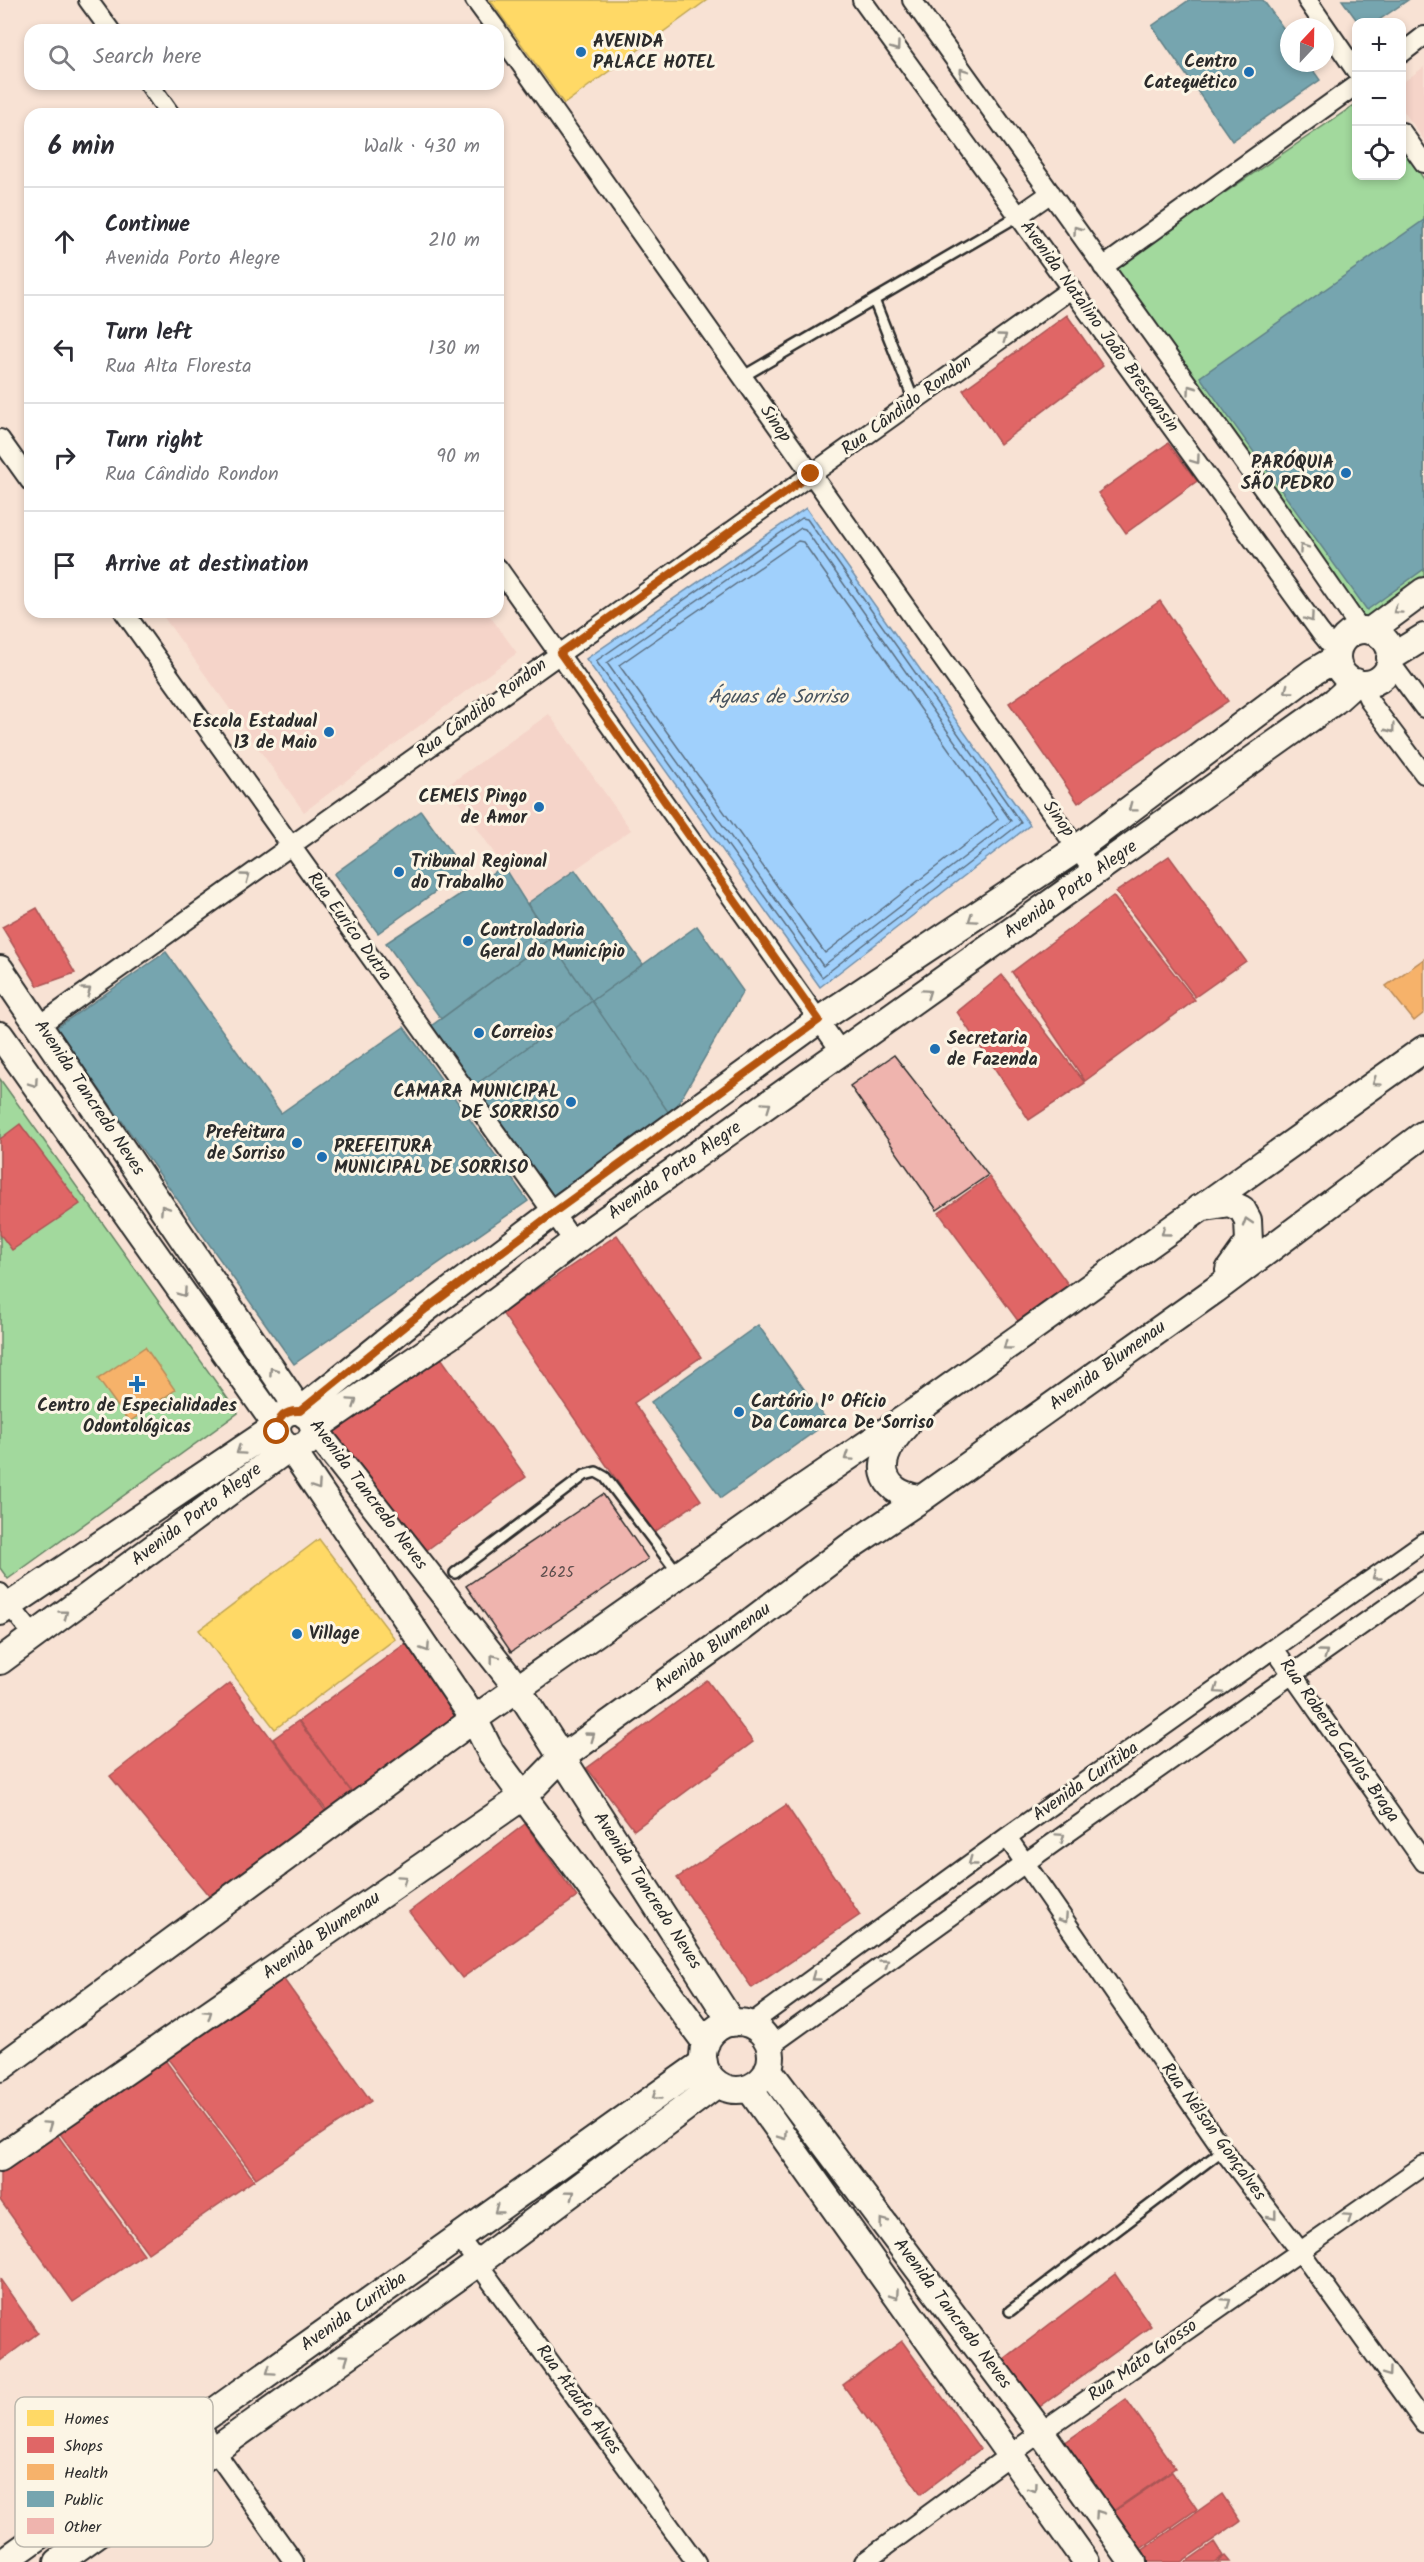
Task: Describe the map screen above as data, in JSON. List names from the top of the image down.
{
  "streets": {
    "street": [
      "Avenida Natalino João Brescansin",
      "Rua Cândido Rondon",
      "Sinop",
      "Avenida Porto Alegre",
      "Rua Eurico Dutra",
      "Avenida Tancredo Neves",
      "Avenida Blumenau",
      "Rua Roberto Carlos Braga",
      "Avenida Curitiba",
      "Rua Nélson Gonçalves",
      "Rua Mato Grosso",
      "Rua Ataufo Alves"
    ]
  },
  "crossings": [
    ["Avenida Natalino João Brescansin", "Rua Cândido Rondon"],
    ["Avenida Natalino João Brescansin", "Avenida Porto Alegre"],
    ["Rua Cândido Rondon", "Sinop"],
    ["Rua Cândido Rondon", "Rua Eurico Dutra"],
    ["Rua Cândido Rondon", "Avenida Tancredo Neves"],
    ["Sinop", "Avenida Porto Alegre"],
    ["Avenida Porto Alegre", "Rua Eurico Dutra"],
    ["Avenida Porto Alegre", "Avenida Tancredo Neves"],
    ["Avenida Tancredo Neves", "Avenida Blumenau"],
    ["Avenida Tancredo Neves", "Avenida Curitiba"],
    ["Avenida Tancredo Neves", "Rua Mato Grosso"],
    ["Rua Roberto Carlos Braga", "Avenida Curitiba"],
    ["Avenida Curitiba", "Rua Nélson Gonçalves"],
    ["Avenida Curitiba", "Rua Ataufo Alves"],
    ["Rua Nélson Gonçalves", "Rua Mato Grosso"]
  ],
  "one_way": ["Rua Cândido Rondon", "Rua Nélson Gonçalves", "Rua Mato Grosso"],
  "water": ["Águas de Sorriso"],
  "places": {
    "other": [
      "AVENIDA PALACE HOTEL",
      "Centro Catequético",
      "PARÓQUIA SÃO PEDRO",
      "Escola Estadual 13 de Maio",
      "CEMEIS Pingo de Amor",
      "Tribunal Regional do Trabalho",
      "Controladoria Geral do Município",
      "Correios",
      "Secretaria de Fazenda",
      "CAMARA MUNICIPAL DE SORRISO",
      "Prefeitura de Sorriso",
      "PREFEITURA MUNICIPAL DE SORRISO",
      "Cartório 1º Ofício Da Comarca De Sorriso",
      "Village"
    ],
    "health": ["Centro de Especialidades Odontológicas"]
  },
  "house_numbers": ["2625"],
  "legend": [
    "Homes",
    "Shops",
    "Health",
    "Public",
    "Other"
  ],
  "north": "top",
  "page": {
    "map_buttons": ["+", "−"],
    "search": "Search here",
    "heading": ["6 min", "Walk · 430 m"],
    "list": [
      ["Continue", "Avenida Porto Alegre", "210 m"],
      ["Turn left", "Rua Alta Floresta", "130 m"],
      ["Turn right", "Rua Cândido Rondon", "90 m"],
      "Arrive at destination"
    ]
  }
}
